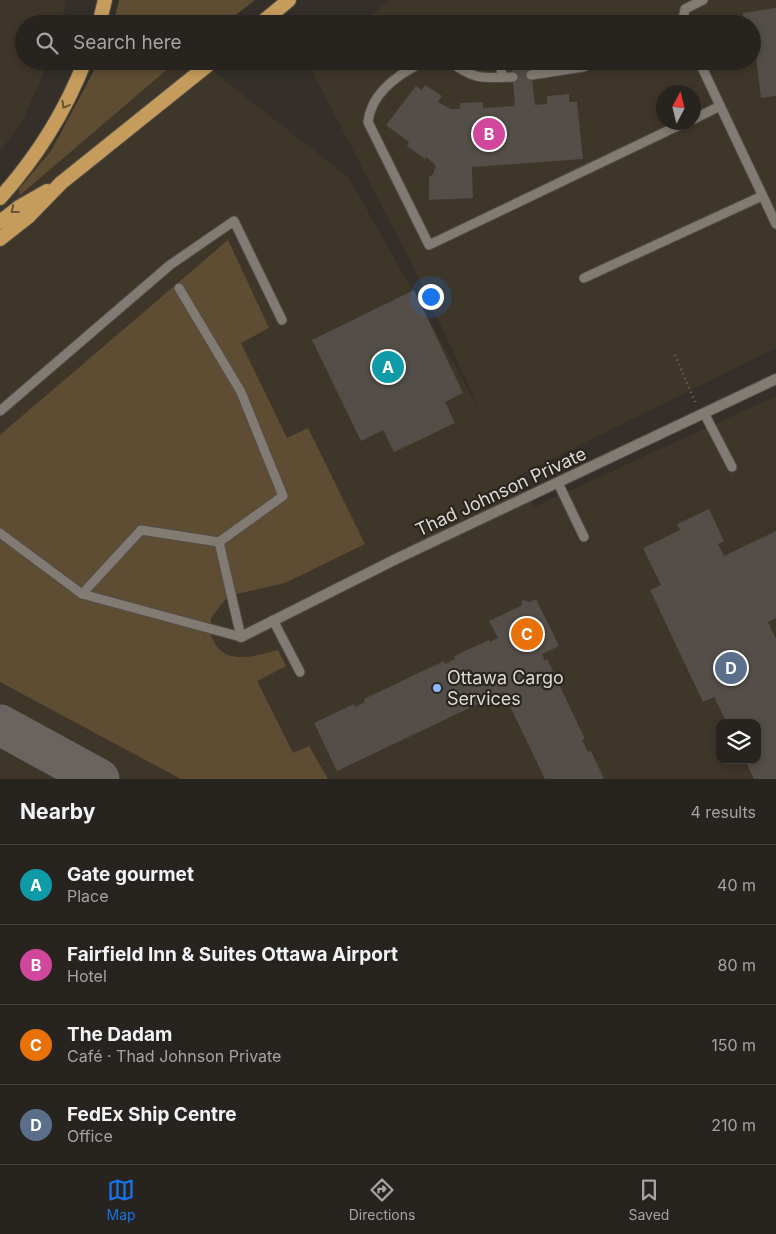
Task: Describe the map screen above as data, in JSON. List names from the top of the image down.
{
  "streets": {
    "street": ["Thad Johnson Private"]
  },
  "places": ["Ottawa Cargo Services"],
  "north": "top",
  "page": {
    "search": "Search here",
    "pins": [
      "B",
      "A",
      "C",
      "D"
    ],
    "heading": ["Nearby", "4 results"],
    "list": [
      {
        "mark": "A",
        "name": "Gate gourmet",
        "note": "Place",
        "value": "40 m"
      },
      {
        "mark": "B",
        "name": "Fairfield Inn & Suites Ottawa Airport",
        "note": "Hotel",
        "value": "80 m"
      },
      {
        "mark": "C",
        "name": "The Dadam",
        "note": "Café · Thad Johnson Private",
        "value": "150 m"
      },
      {
        "mark": "D",
        "name": "FedEx Ship Centre",
        "note": "Office",
        "value": "210 m"
      }
    ],
    "nav": ["Map", "Directions", "Saved"]
  }
}
